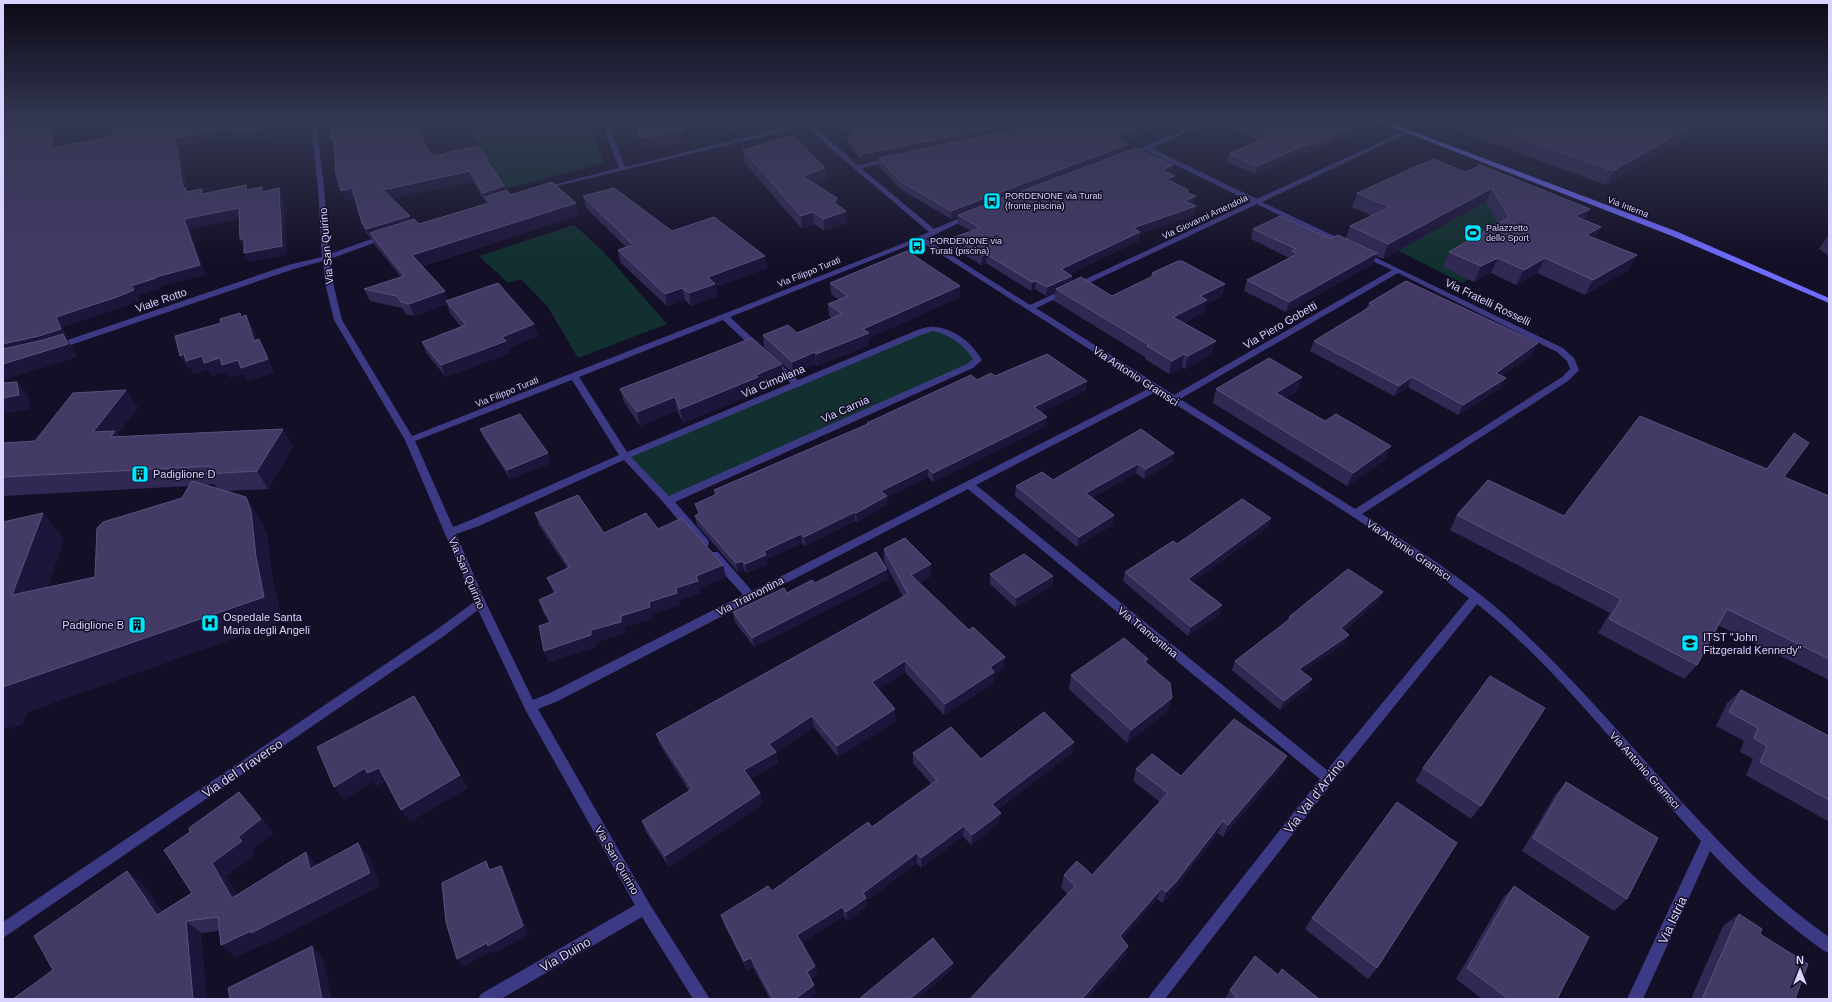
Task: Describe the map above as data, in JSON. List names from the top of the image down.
{
  "streets": {
    "street": [
      "Via Interna",
      "Via Giovanni Amendola",
      "Via San Quirino",
      "Via Filippo Turati",
      "Viale Rotto",
      "Via Fratelli Rosselli",
      "Via Piero Gobetti",
      "Via Antonio Gramsci",
      "Via Cimoliana",
      "Via Carnia",
      "Via Tramontina",
      "Via del Traverso",
      "Via Val d'Arzino",
      "Via Istria",
      "Via Duino"
    ]
  },
  "crossings": [
    ["Via Giovanni Amendola", "Via Fratelli Rosselli"],
    ["Via Giovanni Amendola", "Via Antonio Gramsci"],
    ["Via San Quirino", "Via Filippo Turati"],
    ["Via San Quirino", "Viale Rotto"],
    ["Via San Quirino", "Via Cimoliana"],
    ["Via San Quirino", "Via Tramontina"],
    ["Via San Quirino", "Via del Traverso"],
    ["Via San Quirino", "Via Duino"],
    ["Via Filippo Turati", "Via Antonio Gramsci"],
    ["Via Fratelli Rosselli", "Via Piero Gobetti"],
    ["Via Fratelli Rosselli", "Via Antonio Gramsci"],
    ["Via Piero Gobetti", "Via Antonio Gramsci"],
    ["Via Antonio Gramsci", "Via Tramontina"],
    ["Via Antonio Gramsci", "Via Val d'Arzino"],
    ["Via Antonio Gramsci", "Via Istria"],
    ["Via Cimoliana", "Via Carnia"],
    ["Via Tramontina", "Via Val d'Arzino"]
  ],
  "places": {
    "bus stop": ["PORDENONE via Turati (fronte piscina)", "PORDENONE via Turati (piscina)"],
    "sports": ["Palazzetto dello Sport"],
    "building": ["Padiglione D", "Padiglione B"],
    "hospital": ["Ospedale Santa Maria degli Angeli"],
    "school or university": ["ITST \"John Fitzgerald Kennedy\""]
  },
  "north": "top"
}
